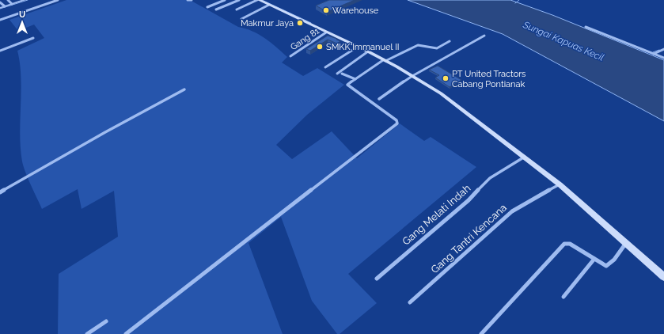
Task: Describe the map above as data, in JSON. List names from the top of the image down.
{
  "streets": {
    "street": ["Gang 81", "Gang Melati Indah", "Gang Tantri Kencana"]
  },
  "water": ["Sungai Kapuas Kecil"],
  "places": [
    "Warehouse",
    "Makmur Jaya",
    "SMKK Immanuel II",
    "PT United Tractors Cabang Pontianak"
  ],
  "north": "top"
}
